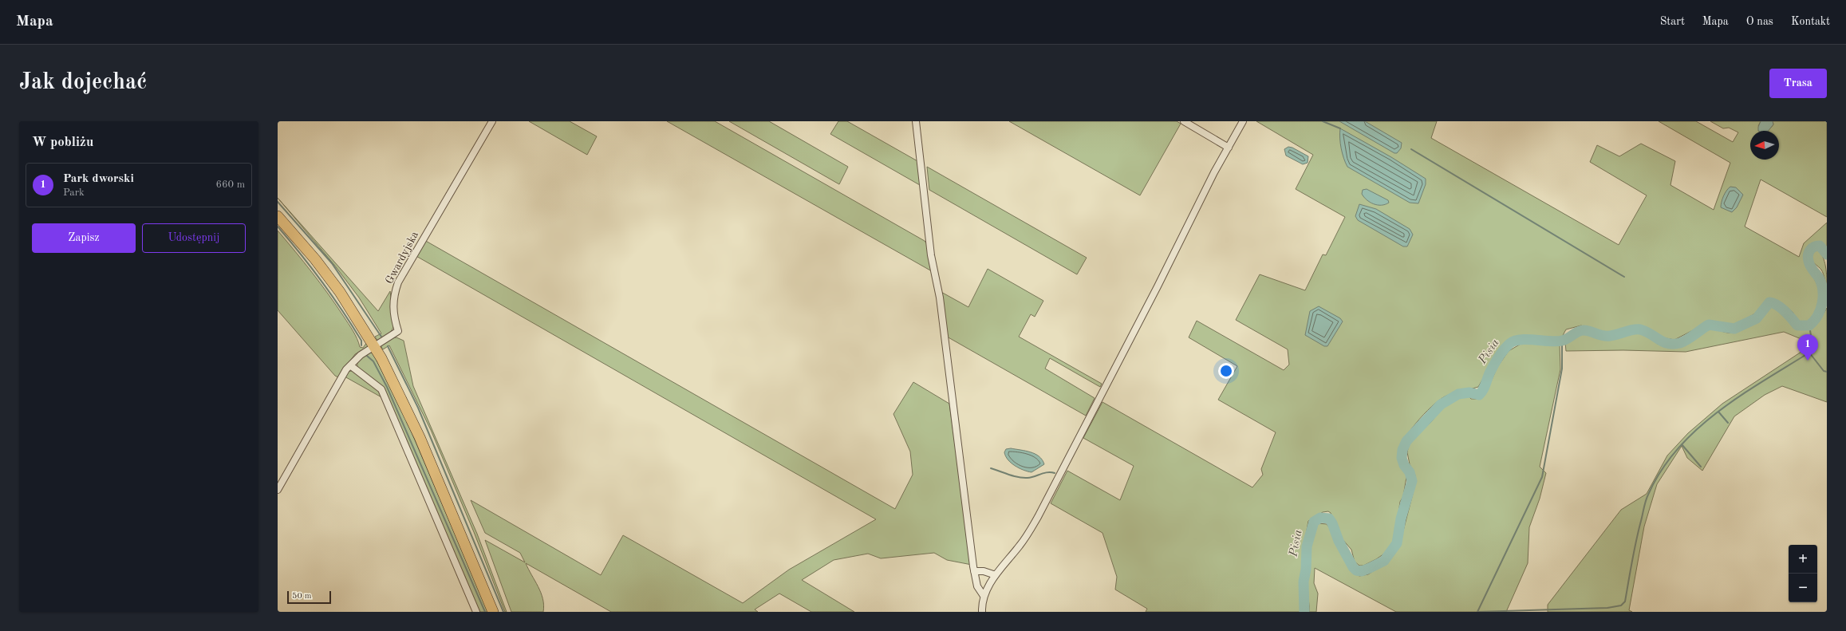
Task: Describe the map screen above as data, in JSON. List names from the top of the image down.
{
  "streets": {
    "street": ["Gwardyjska"]
  },
  "water": ["Pisia"],
  "scale_bar": "50 m",
  "north": "left",
  "page": {
    "header": "Mapa",
    "nav": [
      "Start",
      "Mapa",
      "O nas",
      "Kontakt"
    ],
    "buttons": [
      "Trasa",
      ["Zapisz", "Udostępnij"]
    ],
    "title": "Jak dojechać",
    "heading": "W pobliżu",
    "list": [
      {
        "mark": "1",
        "name": "Park dworski",
        "note": "Park",
        "value": "660 m"
      }
    ],
    "pins": "1",
    "map_buttons": ["+", "−"],
    "scale": "50 m"
  }
}
